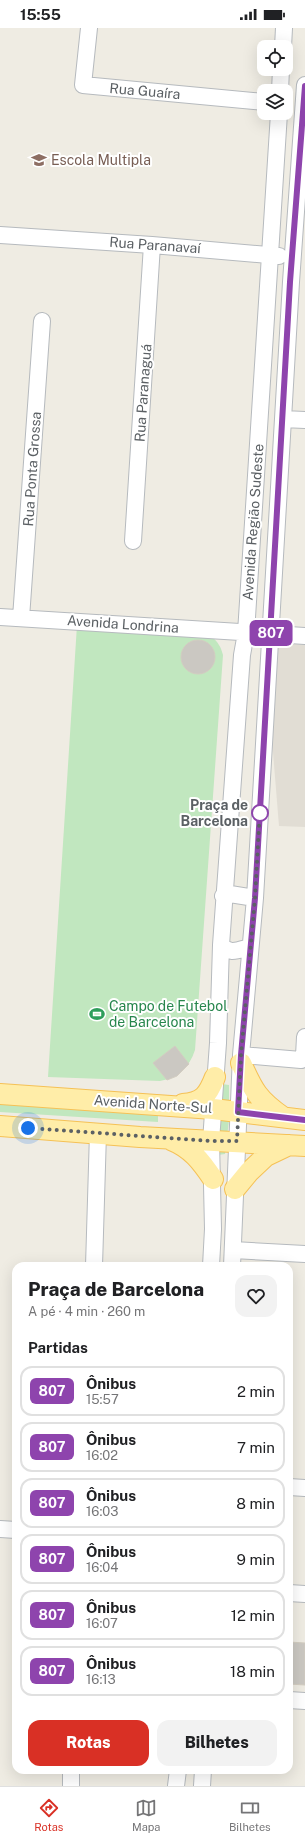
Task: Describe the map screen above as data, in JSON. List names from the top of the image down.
{
  "streets": {
    "main road": ["Avenida Norte-Sul"],
    "street": [
      "Rua Guaíra",
      "Rua Paranavaí",
      "Rua Paranaguá",
      "Rua Ponta Grossa",
      "Avenida Região Sudeste",
      "Avenida Londrina"
    ]
  },
  "crossings": [
    ["Rua Paranavaí", "Rua Paranaguá"],
    ["Rua Paranavaí", "Avenida Região Sudeste"],
    ["Rua Ponta Grossa", "Avenida Londrina"],
    ["Avenida Região Sudeste", "Avenida Londrina"],
    ["Avenida Região Sudeste", "Avenida Norte-Sul"]
  ],
  "places": {
    "school or university": ["Escola Multipla"],
    "other": ["Praça de Barcelona"],
    "sports": ["Campo de Futebol de Barcelona"]
  },
  "lines": ["bus line 807"],
  "page": {
    "status": "15:55",
    "on_map": "807",
    "heading": [
      ["Praça de Barcelona", "A pé · 4 min · 260 m"],
      "Partidas"
    ],
    "list": [
      {
        "mark": "807",
        "name": "Ônibus",
        "note": "15:57",
        "value": "2 min"
      },
      {
        "mark": "807",
        "name": "Ônibus",
        "note": "16:02",
        "value": "7 min"
      },
      {
        "mark": "807",
        "name": "Ônibus",
        "note": "16:03",
        "value": "8 min"
      },
      {
        "mark": "807",
        "name": "Ônibus",
        "note": "16:04",
        "value": "9 min"
      },
      {
        "mark": "807",
        "name": "Ônibus",
        "note": "16:07",
        "value": "12 min"
      },
      {
        "mark": "807",
        "name": "Ônibus",
        "note": "16:13",
        "value": "18 min"
      }
    ],
    "buttons": ["Rotas", "Bilhetes"],
    "tabs": ["Rotas", "Mapa", "Bilhetes"]
  }
}
